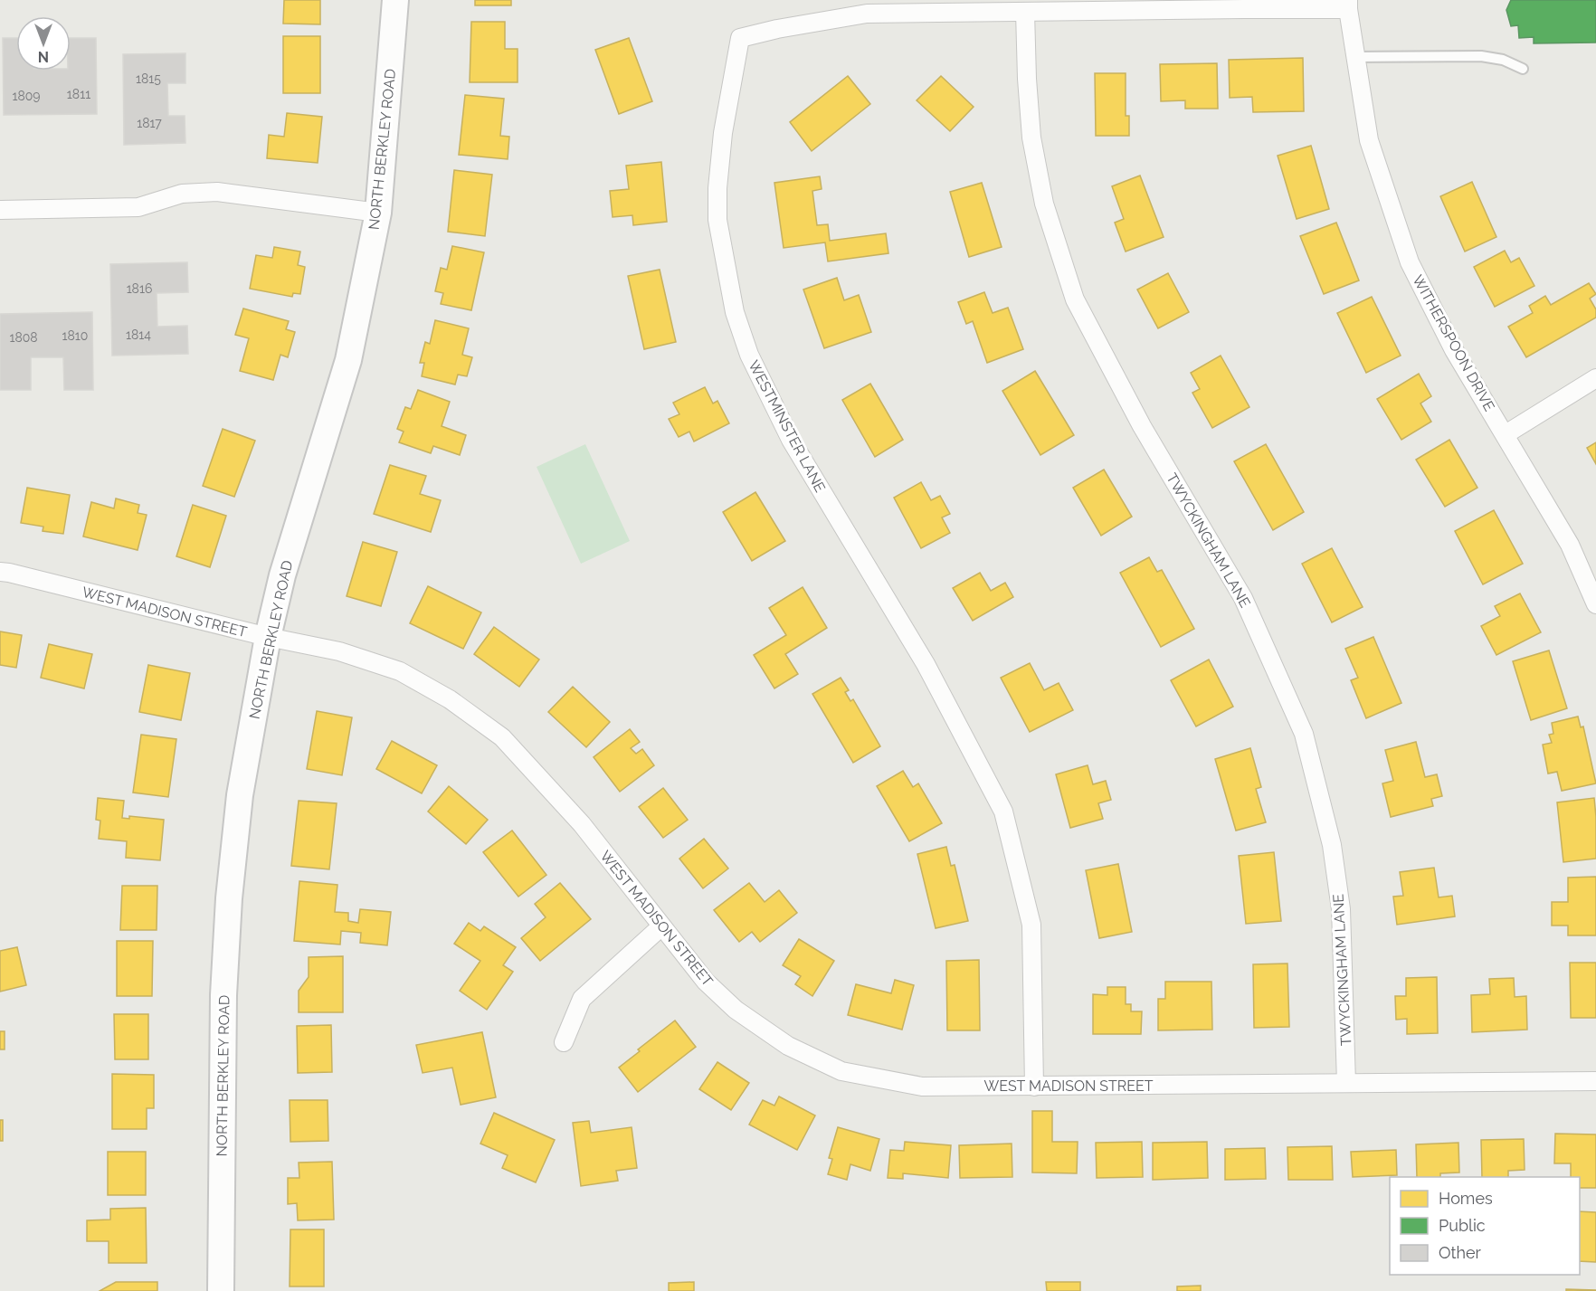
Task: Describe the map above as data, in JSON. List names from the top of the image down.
{
  "streets": {
    "street": [
      "NORTH BERKLEY ROAD",
      "WITHERSPOON DRIVE",
      "WESTMINSTER LANE",
      "TWYCKINGHAM LANE",
      "WEST MADISON STREET"
    ]
  },
  "crossings": [
    ["NORTH BERKLEY ROAD", "WEST MADISON STREET"],
    ["WITHERSPOON DRIVE", "WESTMINSTER LANE"],
    ["WESTMINSTER LANE", "TWYCKINGHAM LANE"],
    ["WESTMINSTER LANE", "WEST MADISON STREET"],
    ["TWYCKINGHAM LANE", "WEST MADISON STREET"]
  ],
  "house_numbers": [
    "1815",
    "1811",
    "1809",
    "1817",
    "1816",
    "1814",
    "1810",
    "1808"
  ],
  "legend": ["Homes", "Public", "Other"],
  "north": "bottom"
}
